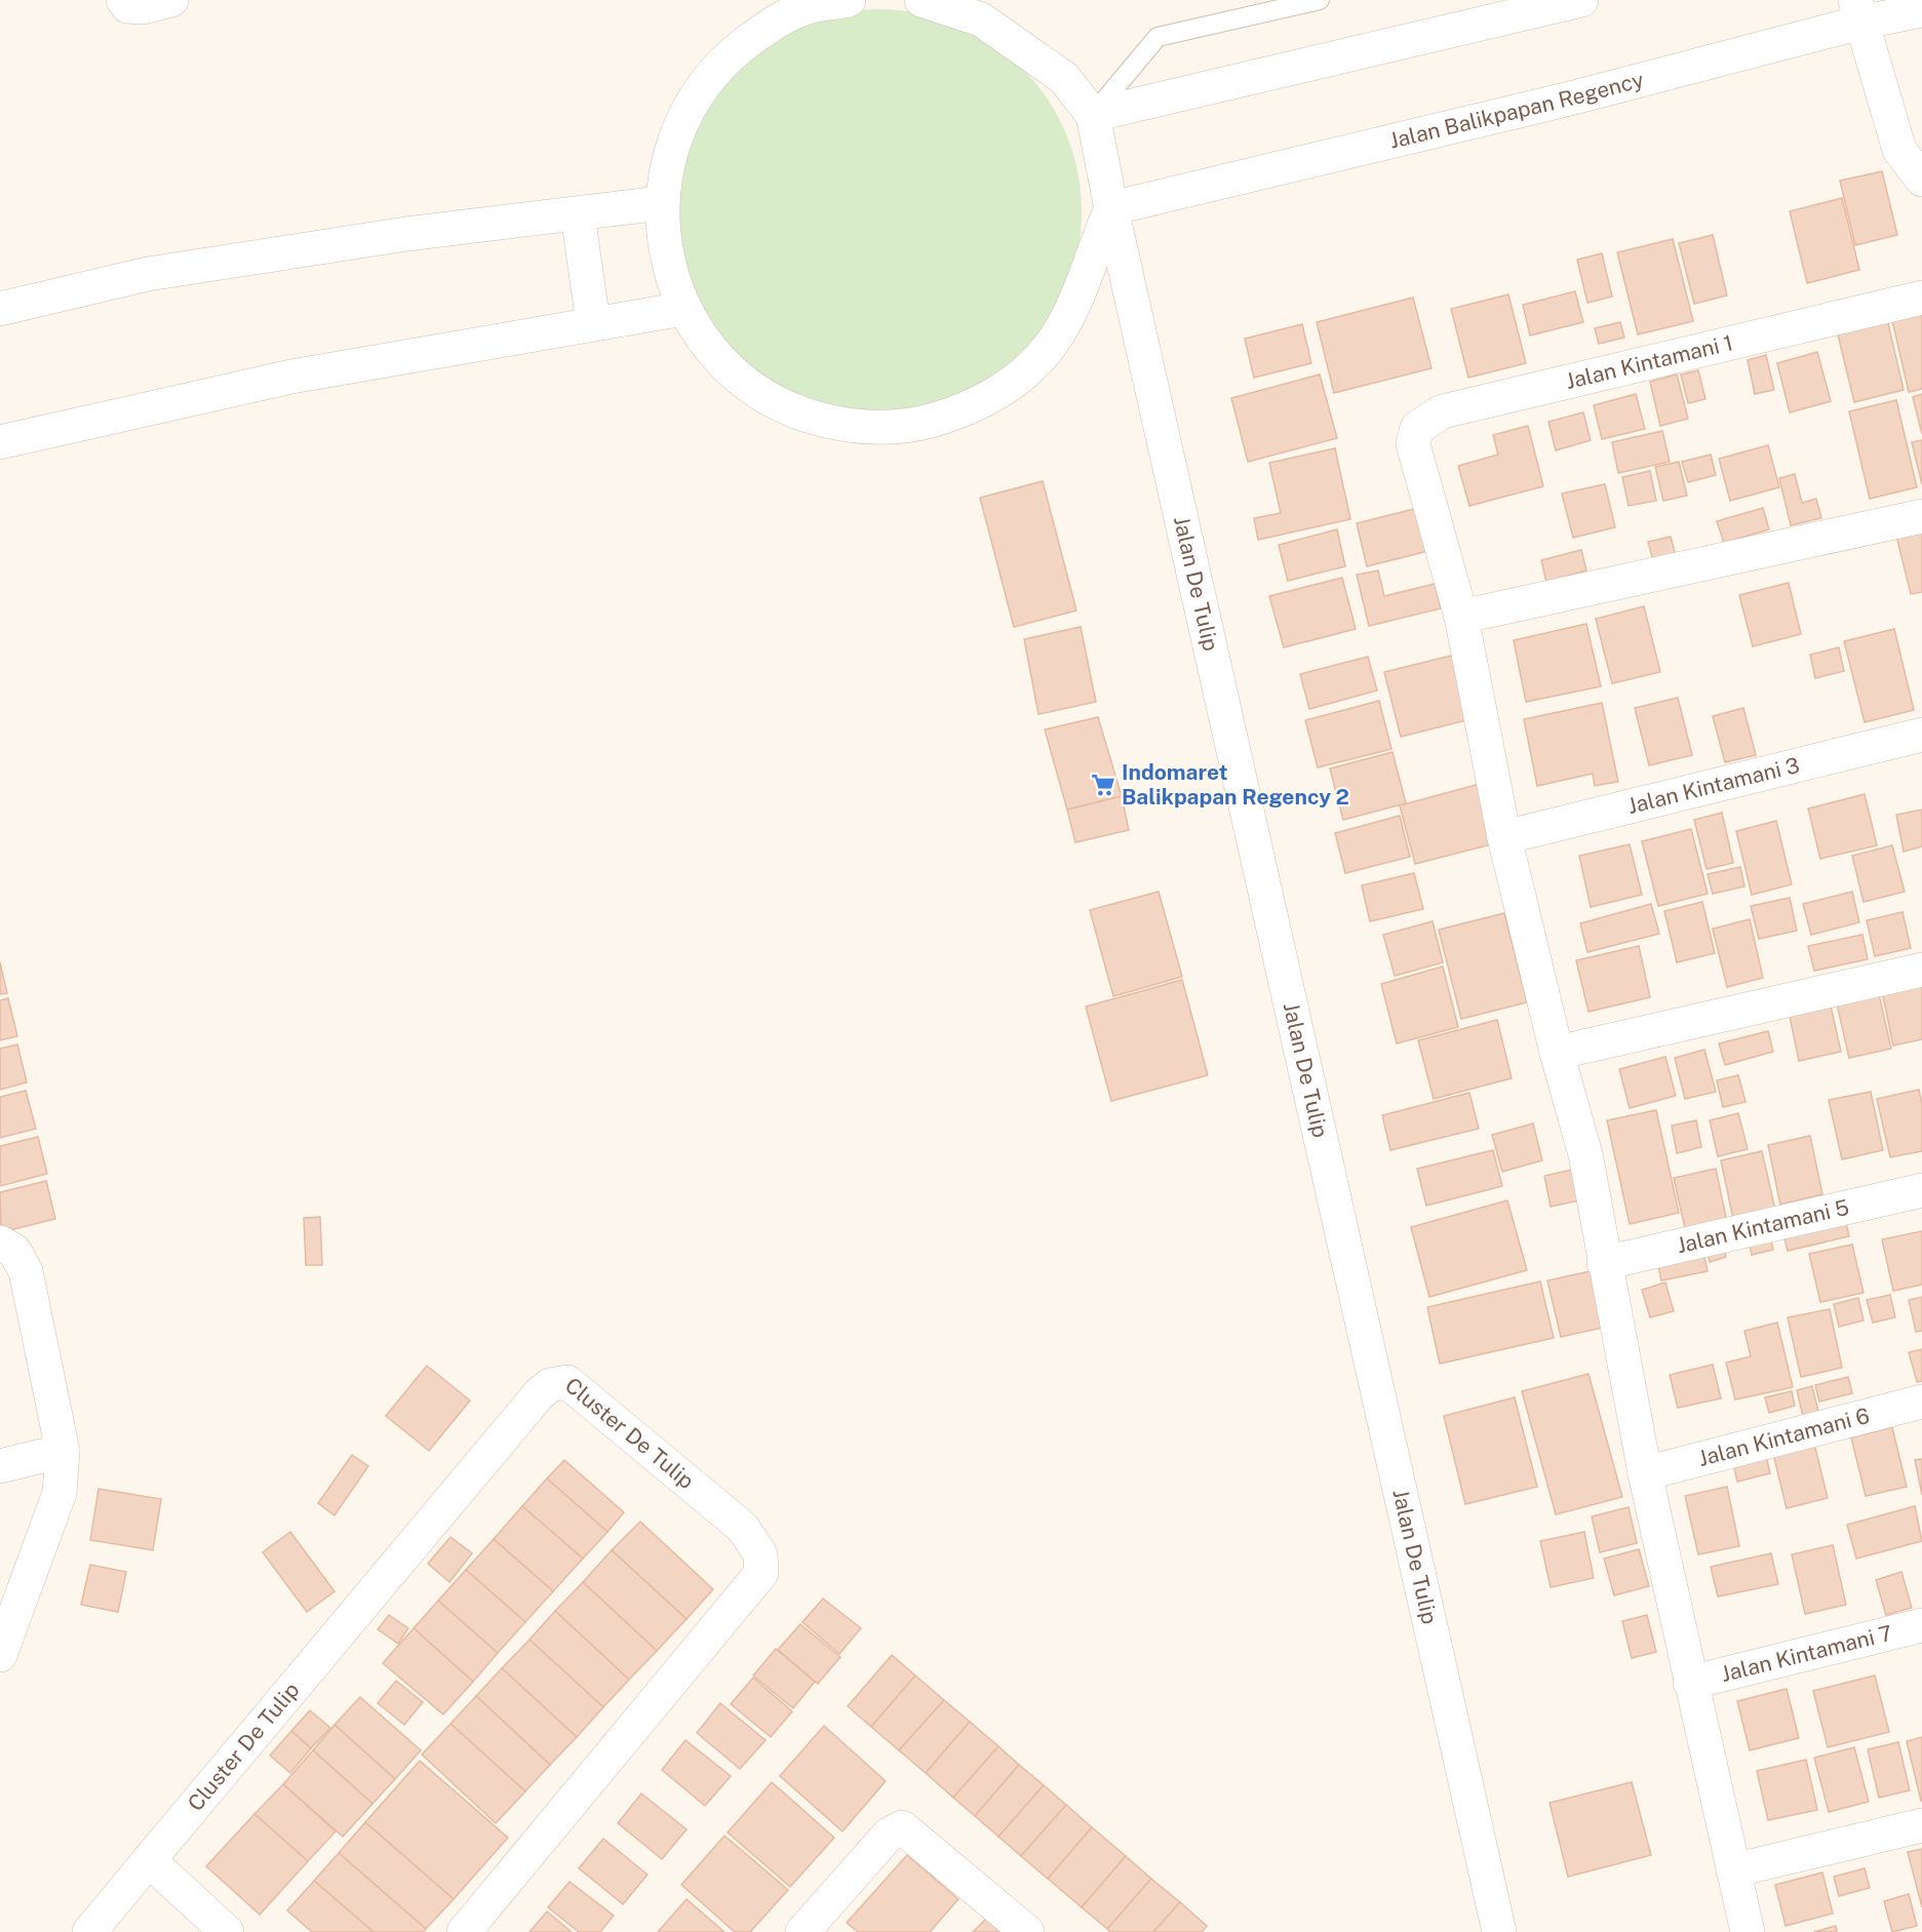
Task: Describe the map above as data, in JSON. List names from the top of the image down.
{
  "streets": {
    "street": [
      "Jalan Balikpapan Regency",
      "Jalan Kintamani 1",
      "Jalan De Tulip",
      "Jalan Kintamani 3",
      "Jalan Kintamani 5",
      "Cluster De Tulip",
      "Jalan Kintamani 6",
      "Jalan Kintamani 7"
    ]
  },
  "crossings": [
    ["Jalan Balikpapan Regency", "Jalan De Tulip"],
    ["Jalan Kintamani 1", "Jalan Kintamani 3"],
    ["Jalan Kintamani 1", "Jalan Kintamani 5"],
    ["Jalan Kintamani 1", "Jalan Kintamani 6"],
    ["Jalan Kintamani 1", "Jalan Kintamani 7"]
  ],
  "places": {
    "supermarket": ["Indomaret Balikpapan Regency 2"]
  }
}
